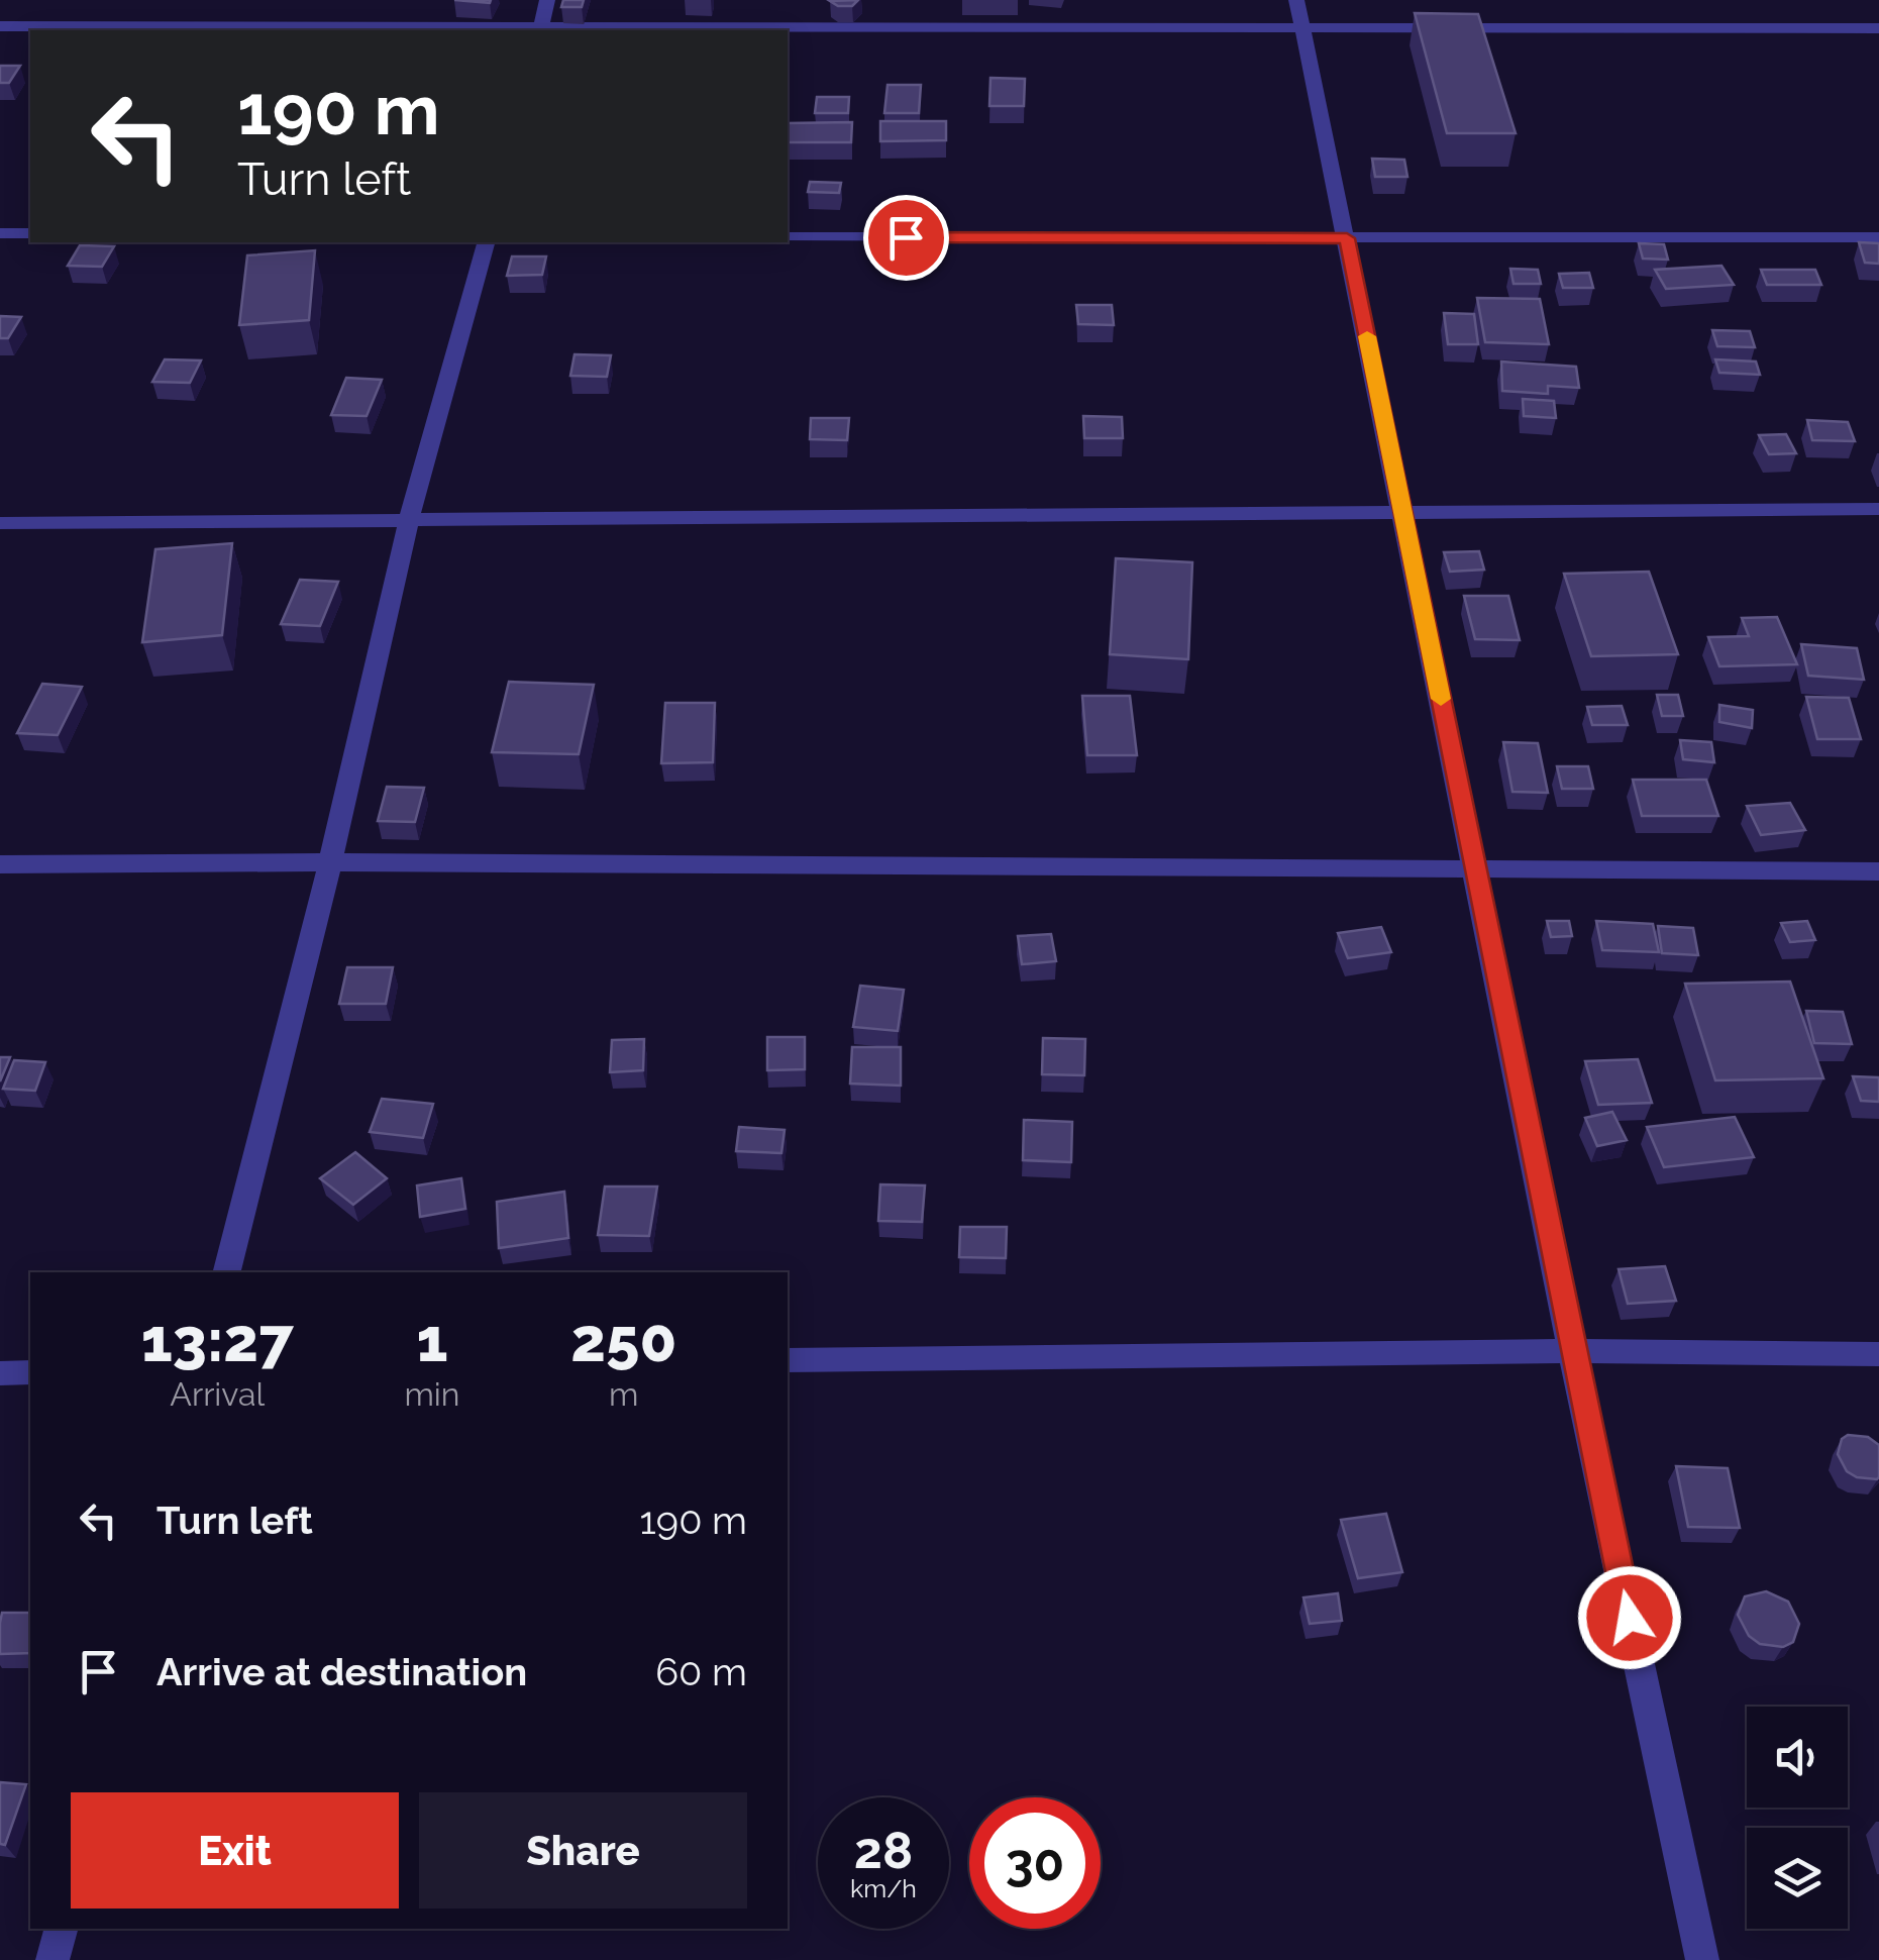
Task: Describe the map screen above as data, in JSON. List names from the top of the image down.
{
  "page": {
    "turn": ["190 m", "Turn left"],
    "eta": [
      "13:27",
      "Arrival",
      "1",
      "min",
      "250",
      "m"
    ],
    "list": [
      {
        "name": "Turn left",
        "value": "190 m"
      },
      {
        "name": "Arrive at destination",
        "value": "60 m"
      }
    ],
    "buttons": ["Exit", "Share"],
    "speed": "28 km/h",
    "limit": "30"
  }
}
